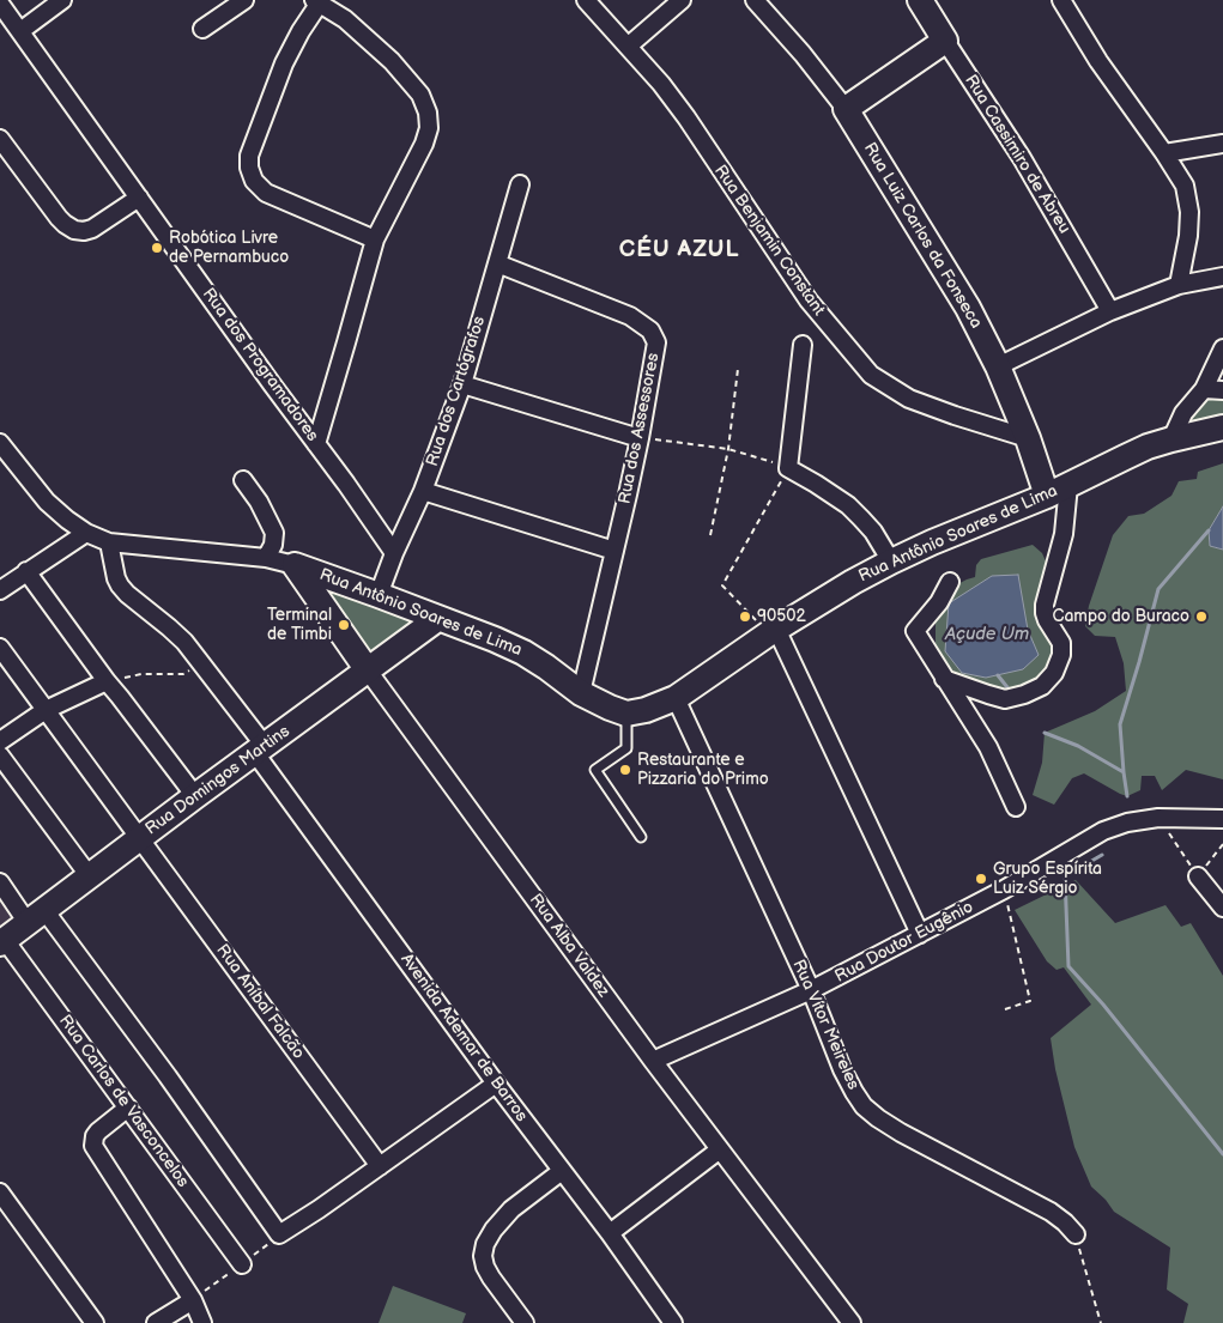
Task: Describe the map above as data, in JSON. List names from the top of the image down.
{
  "streets": {
    "street": [
      "Rua Cassimiro de Abreu",
      "Rua Luiz Carlos da Fonseca",
      "Rua Benjamin Constant",
      "Rua dos Programadores",
      "Rua dos Cartógrafos",
      "Rua dos Assessores",
      "Rua Antônio Soares de Lima",
      "Rua Domingos Martins",
      "Rua Doutor Eugênio",
      "Rua Alba Valdez",
      "Rua Aníbal Falcão",
      "Rua Vítor Meireles",
      "Avenida Ademar de Barros",
      "Rua Carlos de Vasconcelos"
    ]
  },
  "crossings": [
    ["Rua Luiz Carlos da Fonseca", "Rua Benjamin Constant"],
    ["Rua Luiz Carlos da Fonseca", "Rua Antônio Soares de Lima"],
    ["Rua dos Programadores", "Rua dos Cartógrafos"],
    ["Rua dos Cartógrafos", "Rua dos Assessores"],
    ["Rua dos Cartógrafos", "Rua Antônio Soares de Lima"],
    ["Rua dos Assessores", "Rua Antônio Soares de Lima"],
    ["Rua Antônio Soares de Lima", "Rua Domingos Martins"],
    ["Rua Antônio Soares de Lima", "Rua Alba Valdez"],
    ["Rua Antônio Soares de Lima", "Rua Vítor Meireles"],
    ["Rua Antônio Soares de Lima", "Avenida Ademar de Barros"],
    ["Rua Domingos Martins", "Rua Alba Valdez"],
    ["Rua Domingos Martins", "Rua Aníbal Falcão"],
    ["Rua Domingos Martins", "Avenida Ademar de Barros"],
    ["Rua Domingos Martins", "Rua Carlos de Vasconcelos"],
    ["Rua Doutor Eugênio", "Rua Alba Valdez"],
    ["Rua Doutor Eugênio", "Rua Vítor Meireles"]
  ],
  "districts": ["CÉU AZUL"],
  "water": ["Açude Um"],
  "places": [
    "Robótica Livre de Pernambuco",
    "90502",
    "Campo do Buraco",
    "Terminal de Timbi",
    "Restaurante e Pizzaria do Primo",
    "Grupo Espírita Luiz Sérgio"
  ]
}
